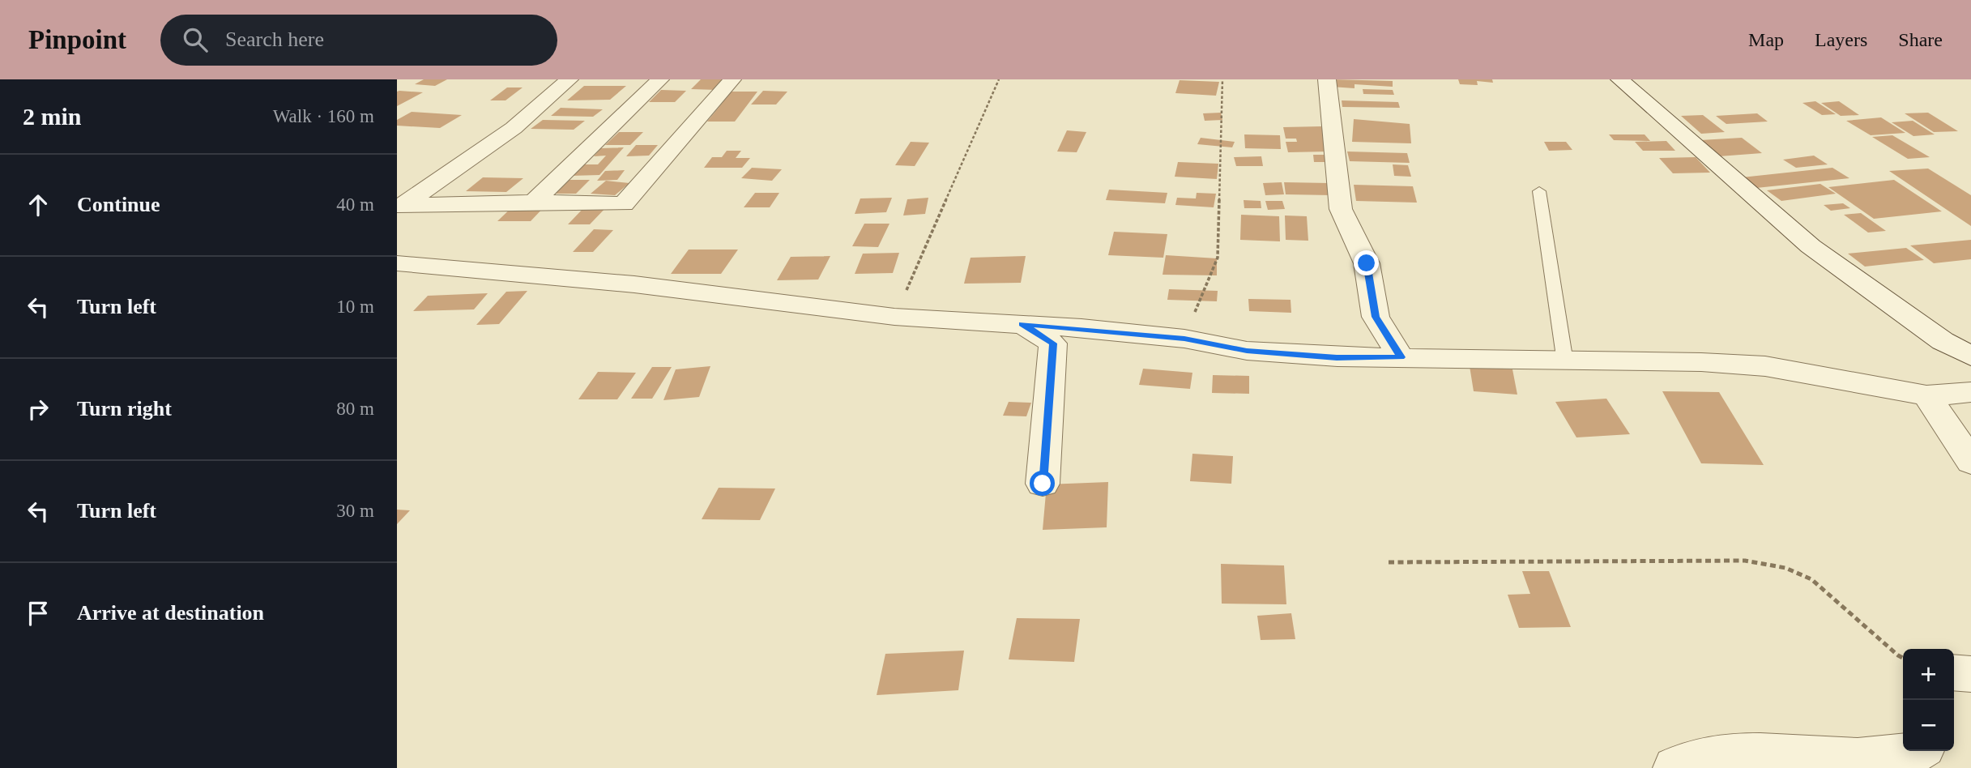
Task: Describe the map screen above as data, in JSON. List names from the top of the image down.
{
  "page": {
    "header": "Pinpoint",
    "search": "Search here",
    "nav": ["Map", "Layers", "Share"],
    "heading": ["2 min", "Walk · 160 m"],
    "list": [
      ["Continue", "40 m"],
      ["Turn left", "10 m"],
      ["Turn right", "80 m"],
      ["Turn left", "30 m"],
      "Arrive at destination"
    ],
    "map_buttons": ["+", "−"]
  }
}
